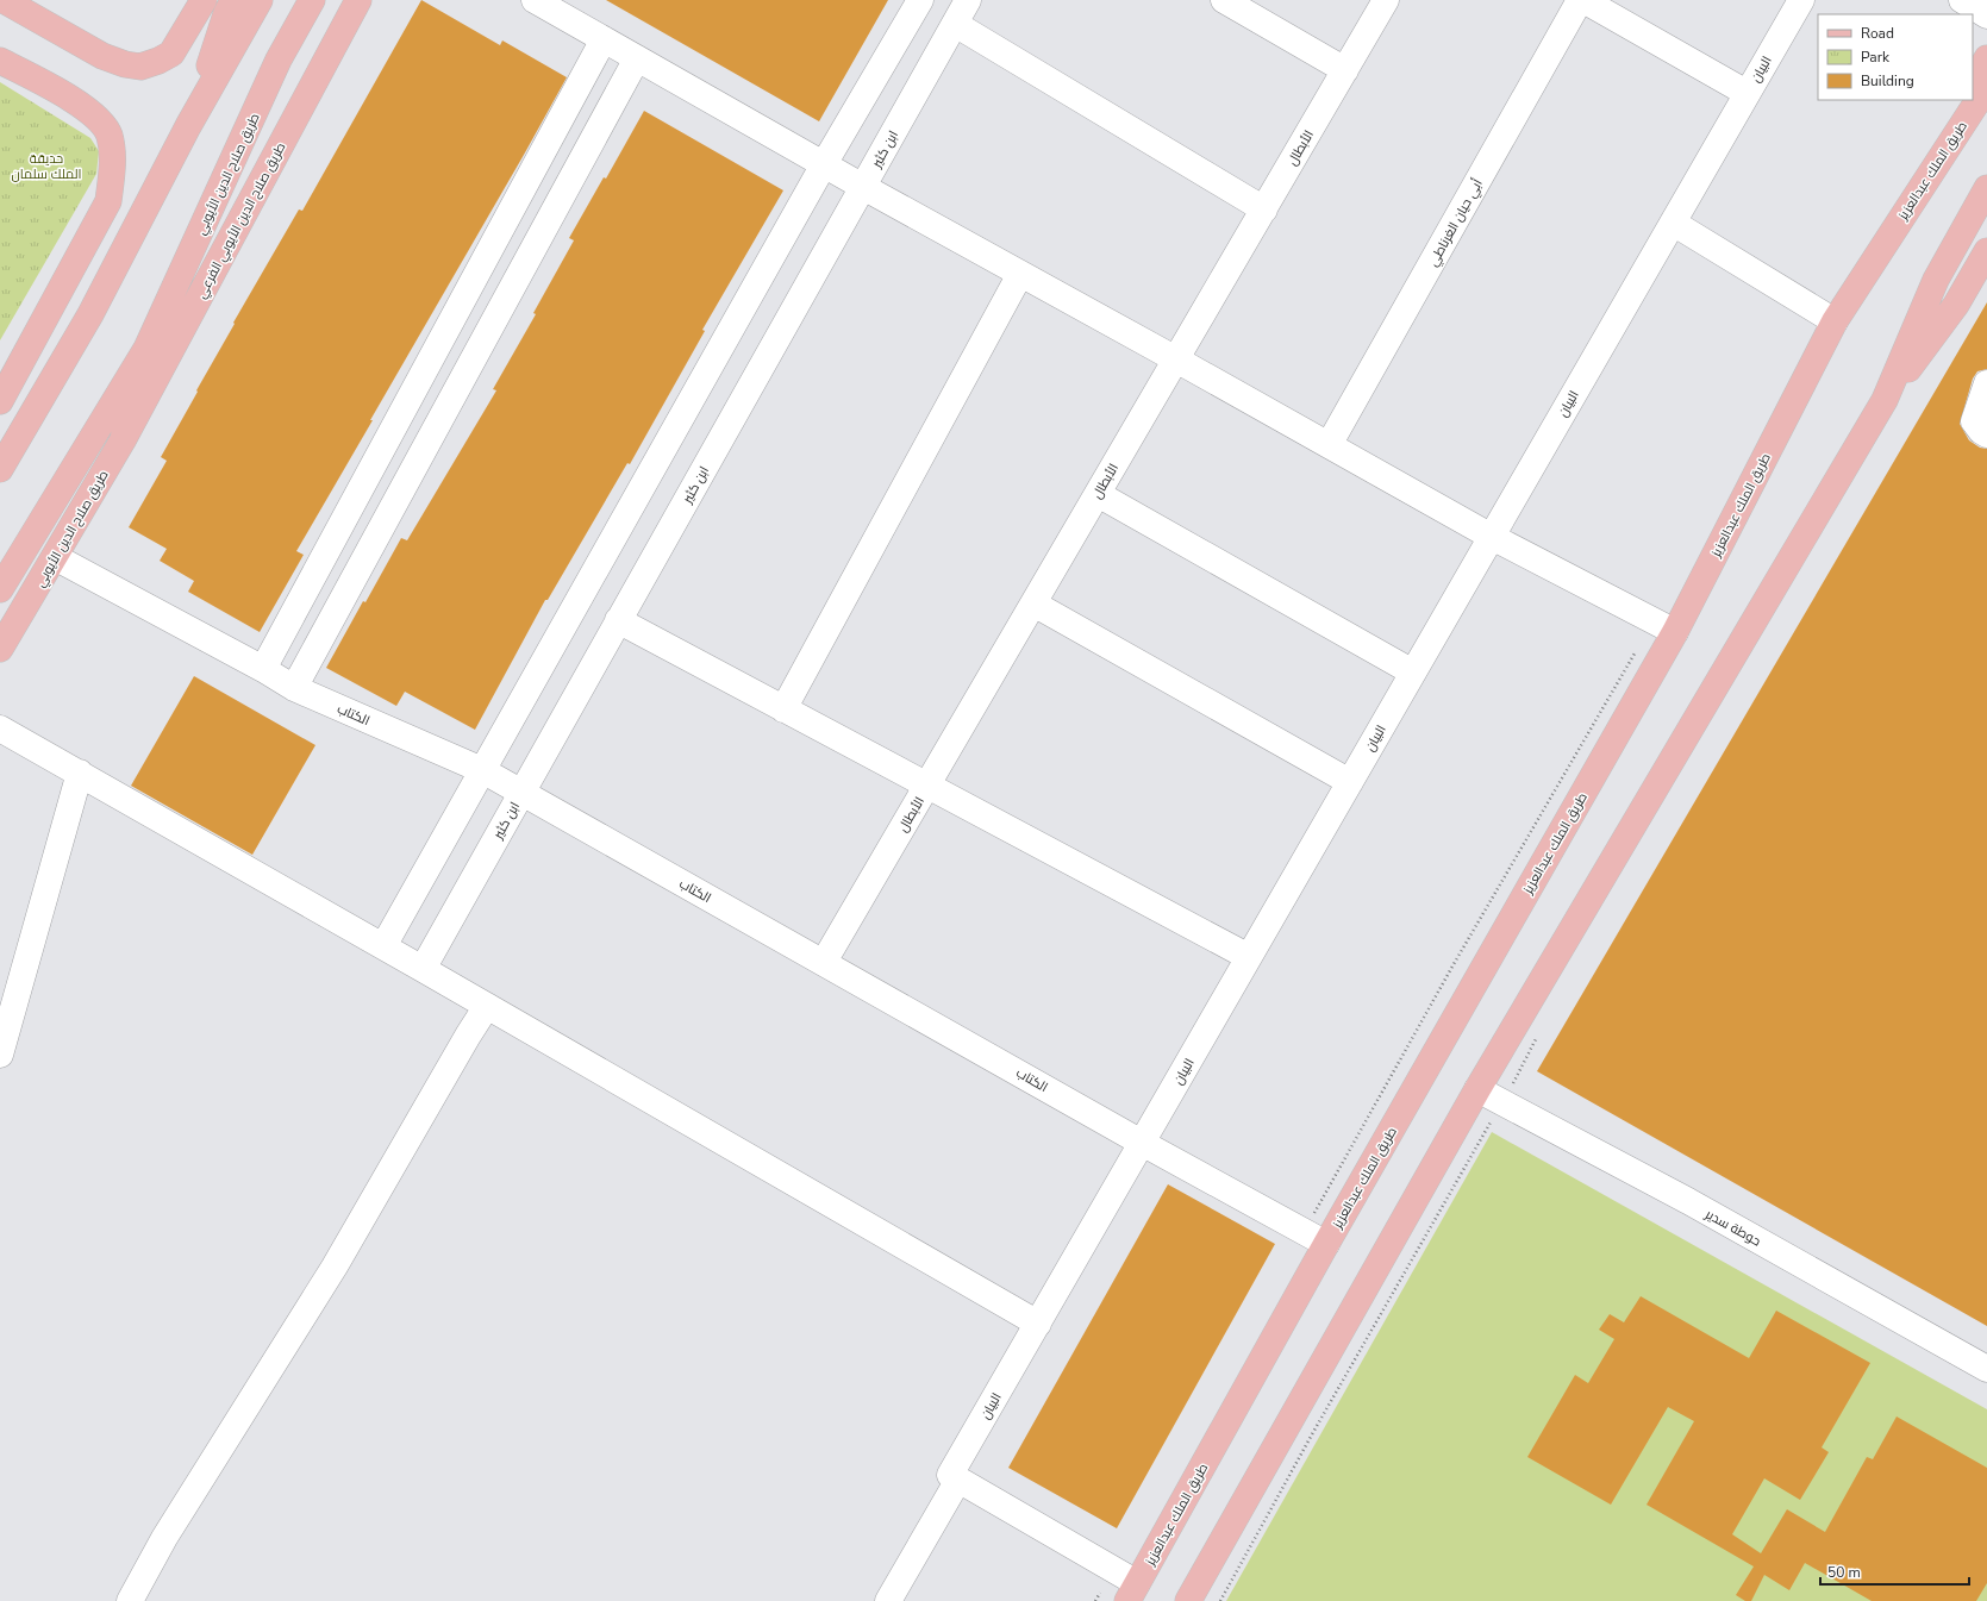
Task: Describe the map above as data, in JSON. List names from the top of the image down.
{
  "streets": {
    "main road": ["طريق الملك عبدالعزيز", "طريق صلاح الدين الأيوبي", "طريق صلاح الدين الأيوبي الفرعي"],
    "street": [
      "البيان",
      "الأبطال",
      "ابن كثير",
      "أبي حيان الغرناطي",
      "الكتاب",
      "حوطة سدير"
    ]
  },
  "crossings": [
    ["البيان", "الكتاب"],
    ["الأبطال", "الكتاب"],
    ["ابن كثير", "الكتاب"],
    ["طريق الملك عبدالعزيز", "الكتاب"],
    ["طريق صلاح الدين الأيوبي", "طريق صلاح الدين الأيوبي الفرعي"],
    ["طريق صلاح الدين الأيوبي", "الكتاب"]
  ],
  "parks": ["حديقة الملك سلمان"],
  "legend": ["Road", "Park", "Building"],
  "scale_bar": "50 m"
}
